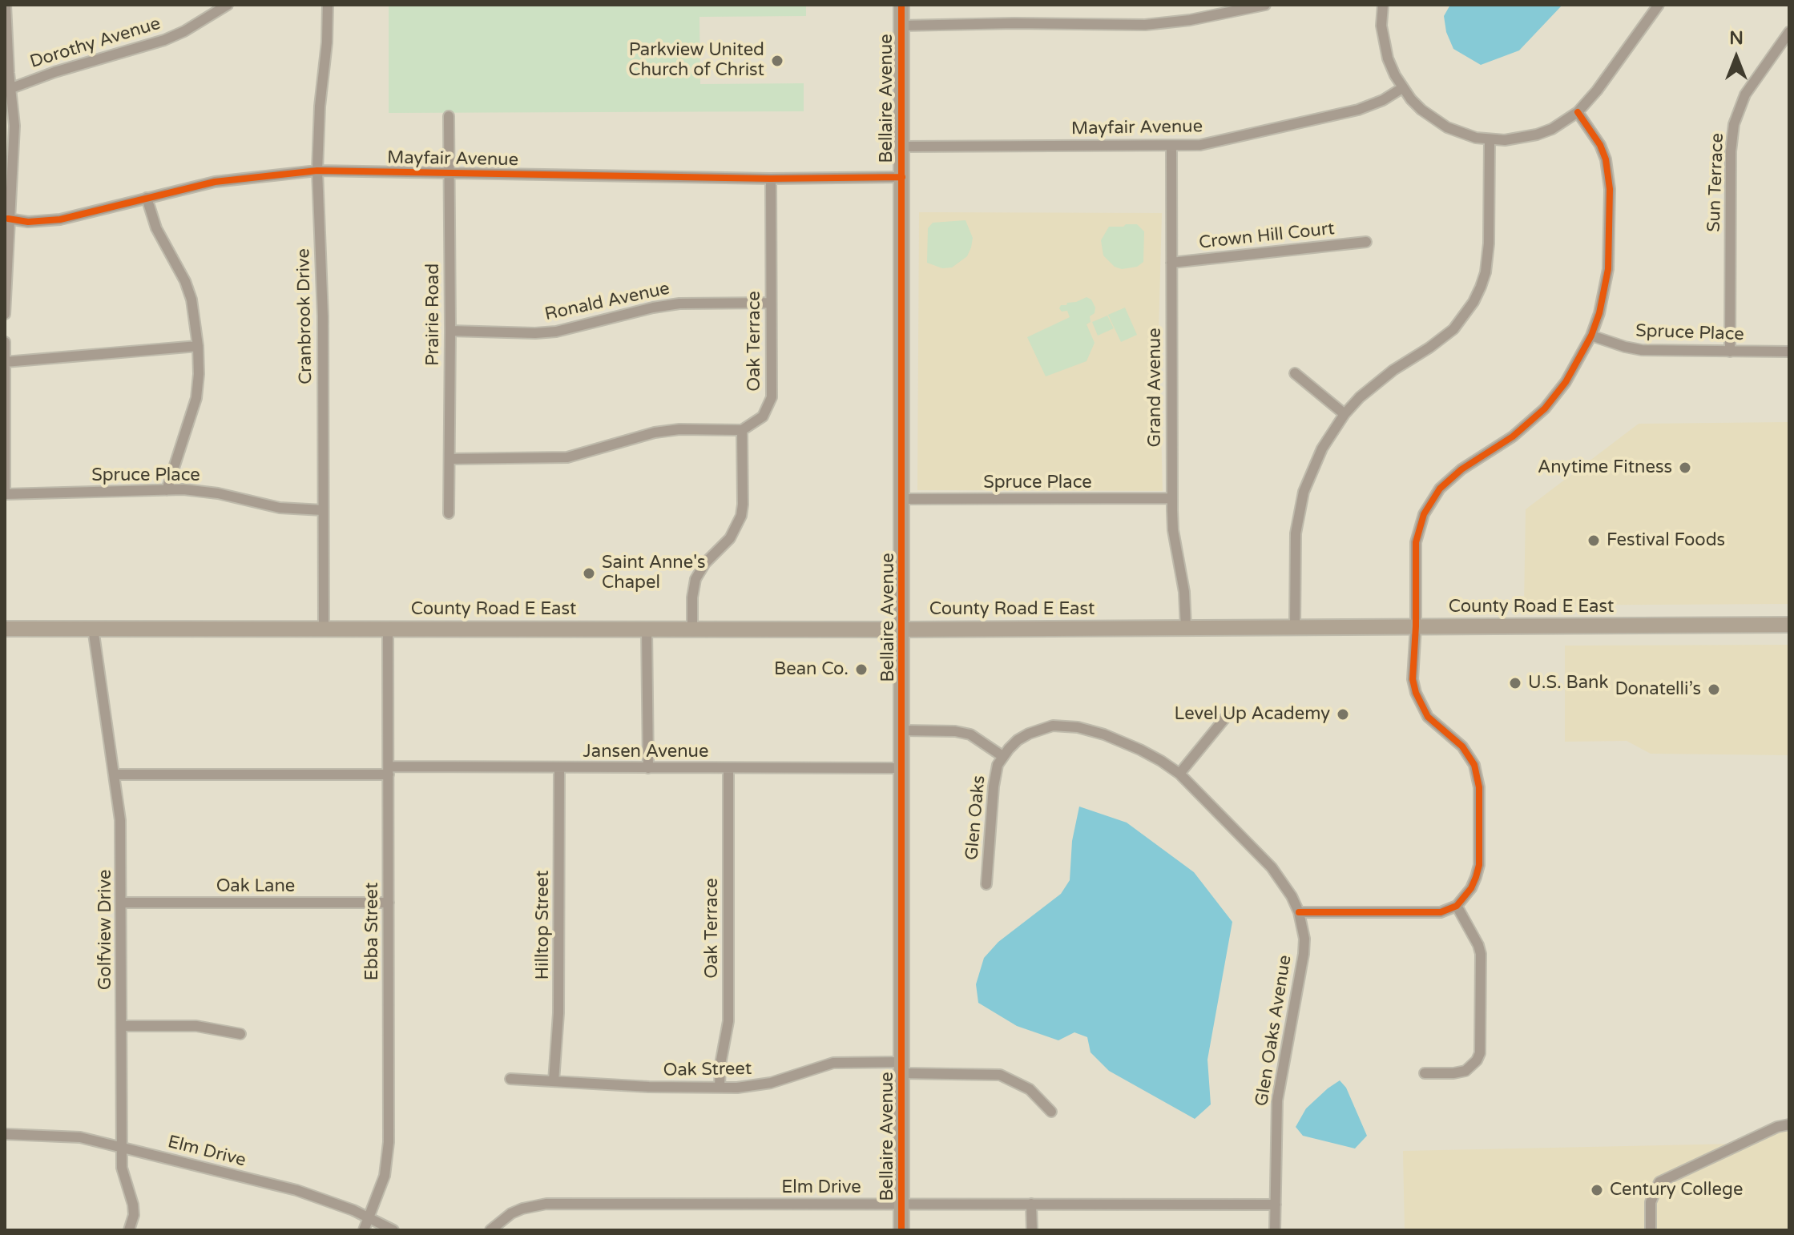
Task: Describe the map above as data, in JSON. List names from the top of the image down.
{
  "streets": {
    "main road": ["Bellaire Avenue", "County Road E East"],
    "street": [
      "Dorothy Avenue",
      "Mayfair Avenue",
      "Sun Terrace",
      "Crown Hill Court",
      "Ronald Avenue",
      "Prairie Road",
      "Cranbrook Drive",
      "Spruce Place",
      "Oak Terrace",
      "Grand Avenue",
      "Jansen Avenue",
      "Glen Oaks",
      "Oak Lane",
      "Hilltop Street",
      "Golfview Drive",
      "Ebba Street",
      "Glen Oaks Avenue",
      "Oak Street",
      "Elm Drive"
    ]
  },
  "crossings": [
    ["Bellaire Avenue", "Mayfair Avenue"],
    ["Bellaire Avenue", "Spruce Place"],
    ["Bellaire Avenue", "County Road E East"],
    ["Bellaire Avenue", "Jansen Avenue"],
    ["Bellaire Avenue", "Oak Street"],
    ["Bellaire Avenue", "Elm Drive"],
    ["Mayfair Avenue", "Prairie Road"],
    ["Mayfair Avenue", "Cranbrook Drive"],
    ["Mayfair Avenue", "Oak Terrace"],
    ["Mayfair Avenue", "Grand Avenue"],
    ["Sun Terrace", "Spruce Place"],
    ["Crown Hill Court", "Grand Avenue"],
    ["Ronald Avenue", "Prairie Road"],
    ["Ronald Avenue", "Oak Terrace"],
    ["Cranbrook Drive", "Spruce Place"],
    ["Cranbrook Drive", "County Road E East"],
    ["Spruce Place", "Grand Avenue"],
    ["Oak Terrace", "Jansen Avenue"],
    ["Oak Terrace", "Oak Street"],
    ["Grand Avenue", "County Road E East"],
    ["County Road E East", "Golfview Drive"],
    ["County Road E East", "Ebba Street"],
    ["Jansen Avenue", "Hilltop Street"],
    ["Jansen Avenue", "Golfview Drive"],
    ["Jansen Avenue", "Ebba Street"],
    ["Glen Oaks", "Glen Oaks Avenue"],
    ["Oak Lane", "Golfview Drive"],
    ["Oak Lane", "Ebba Street"],
    ["Hilltop Street", "Oak Street"],
    ["Golfview Drive", "Elm Drive"],
    ["Ebba Street", "Elm Drive"],
    ["Glen Oaks Avenue", "Elm Drive"]
  ],
  "places": [
    "Parkview United Church of Christ",
    "Anytime Fitness",
    "Festival Foods",
    "Saint Anne's Chapel",
    "Bean Co.",
    "U.S. Bank",
    "Donatelli’s",
    "Level Up Academy",
    "Century College"
  ],
  "north": "top"
}
